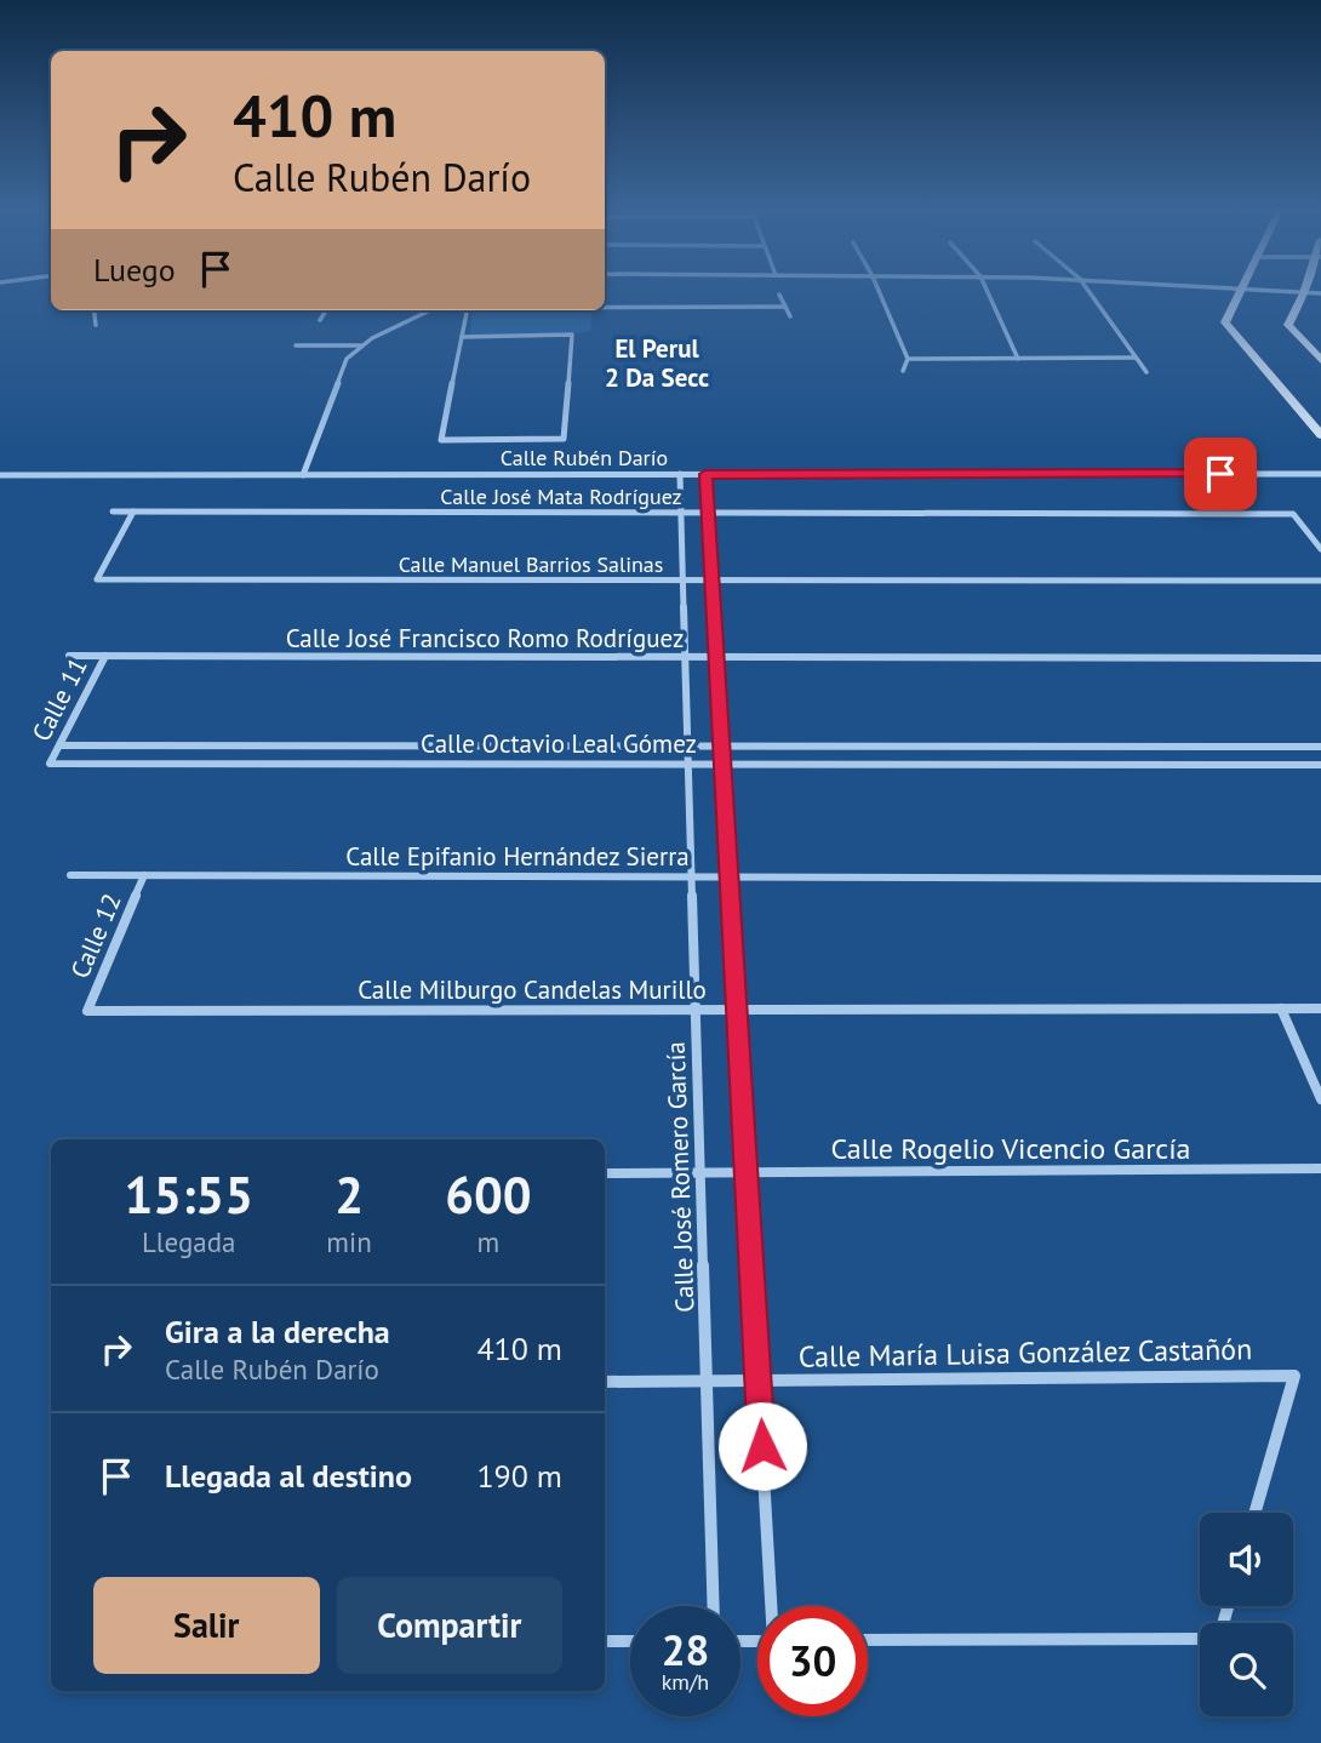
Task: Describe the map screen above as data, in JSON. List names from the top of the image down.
{
  "streets": {
    "street": [
      "Calle Rubén Darío",
      "Calle José Mata Rodríguez",
      "Calle Manuel Barrios Salinas",
      "Calle José Francisco Romo Rodríguez",
      "Calle 11",
      "Calle Octavio Leal Gómez",
      "Calle Epifanio Hernández Sierra",
      "Calle 12",
      "Calle Milburgo Candelas Murillo",
      "Calle Rogelio Vicencio García",
      "Calle José Romero García",
      "Calle María Luisa González Castañón"
    ]
  },
  "crossings": [
    ["Calle Rubén Darío", "Calle José Romero García"],
    ["Calle José Mata Rodríguez", "Calle Manuel Barrios Salinas"],
    ["Calle José Mata Rodríguez", "Calle José Romero García"],
    ["Calle Manuel Barrios Salinas", "Calle José Romero García"],
    ["Calle José Francisco Romo Rodríguez", "Calle 11"],
    ["Calle José Francisco Romo Rodríguez", "Calle José Romero García"],
    ["Calle 11", "Calle Octavio Leal Gómez"],
    ["Calle Octavio Leal Gómez", "Calle José Romero García"],
    ["Calle Epifanio Hernández Sierra", "Calle 12"],
    ["Calle Epifanio Hernández Sierra", "Calle José Romero García"],
    ["Calle 12", "Calle Milburgo Candelas Murillo"],
    ["Calle Milburgo Candelas Murillo", "Calle José Romero García"],
    ["Calle Rogelio Vicencio García", "Calle José Romero García"],
    ["Calle José Romero García", "Calle María Luisa González Castañón"]
  ],
  "districts": ["El Perul 2 Da Secc"],
  "page": {
    "turn": ["410 m", "Calle Rubén Darío"],
    "then": "Luego",
    "eta": [
      "15:55",
      "Llegada",
      "2",
      "min",
      "600",
      "m"
    ],
    "list": [
      {
        "name": "Gira a la derecha",
        "note": "Calle Rubén Darío",
        "value": "410 m"
      },
      {
        "name": "Llegada al destino",
        "value": "190 m"
      }
    ],
    "buttons": ["Salir", "Compartir"],
    "speed": "28 km/h",
    "limit": "30"
  }
}
